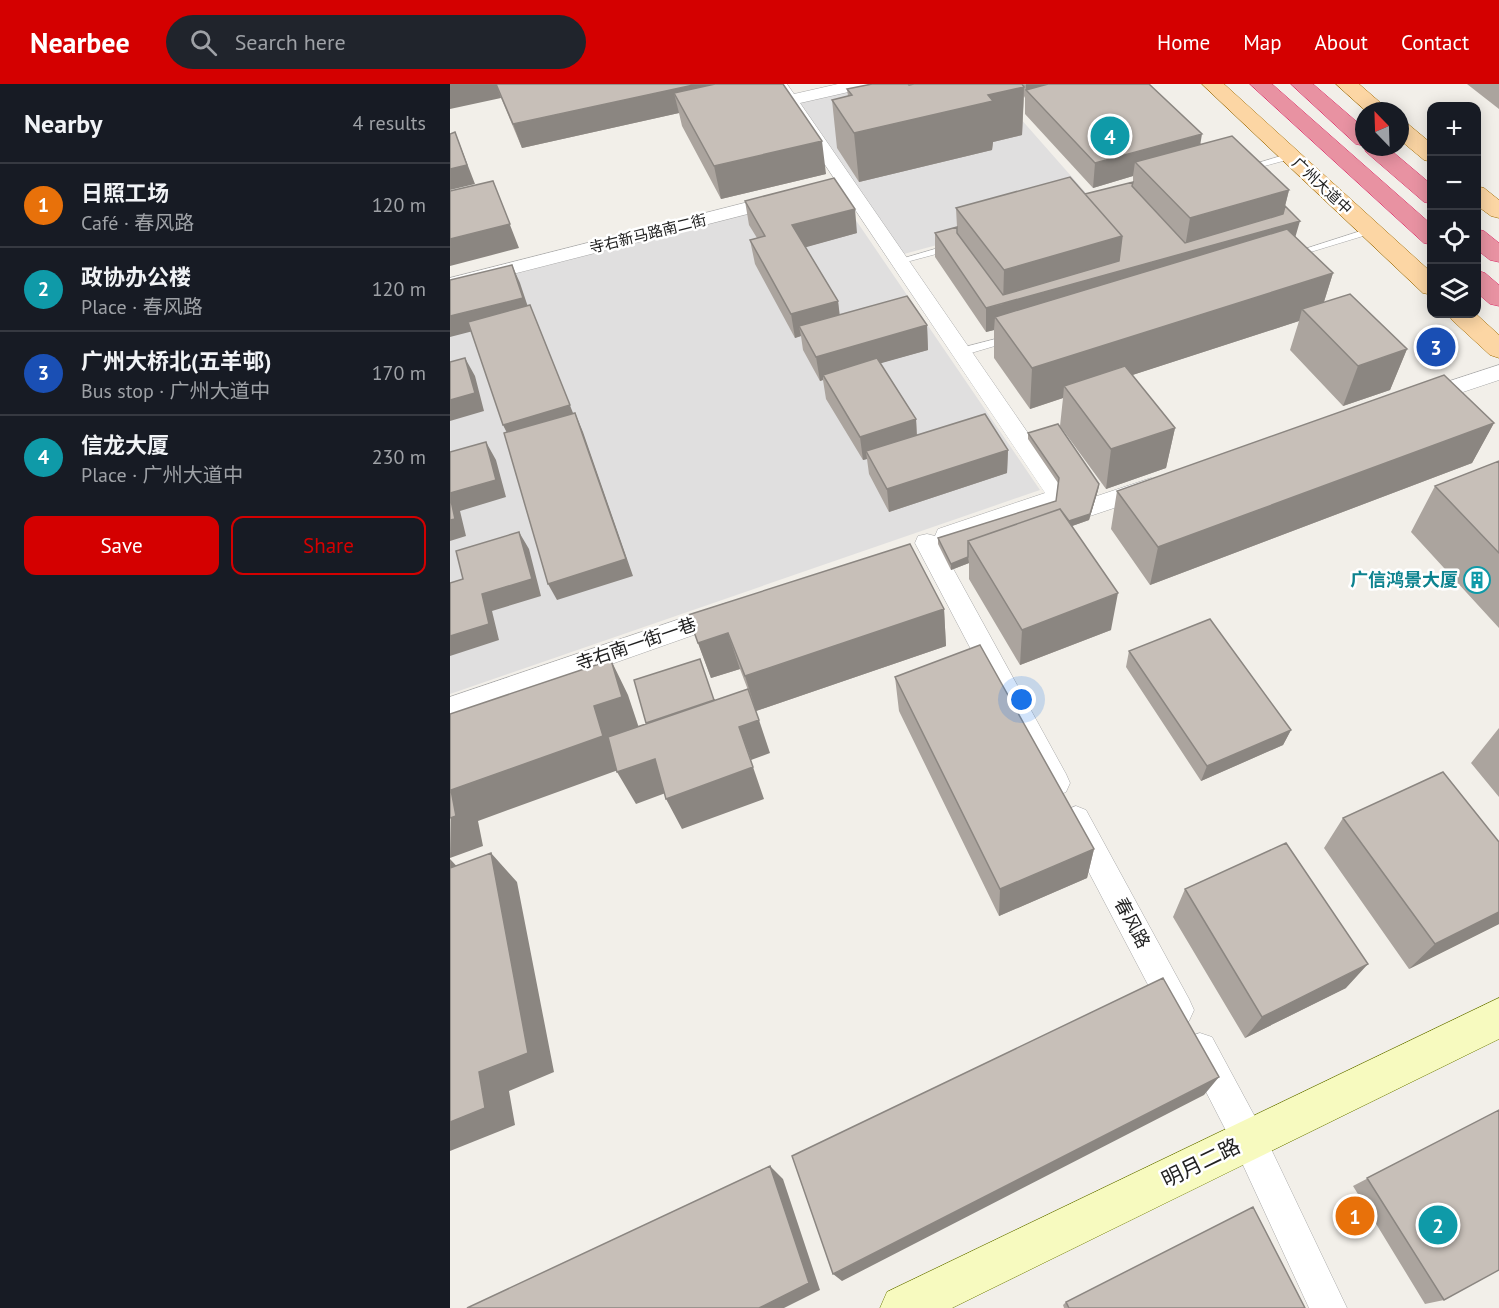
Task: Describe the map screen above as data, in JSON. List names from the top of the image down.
{
  "streets": {
    "highway": ["广州大道中"],
    "street": [
      "寺右新马路南二街",
      "寺右南一街一巷",
      "春风路",
      "明月二路"
    ]
  },
  "crossings": [
    ["春风路", "明月二路"]
  ],
  "places": {
    "building": ["广信鸿景大厦"]
  },
  "north": "top left",
  "page": {
    "header": "Nearbee",
    "search": "Search here",
    "nav": [
      "Home",
      "Map",
      "About",
      "Contact"
    ],
    "heading": ["Nearby", "4 results"],
    "map_buttons": ["+", "−"],
    "pins": [
      "4",
      "3",
      "1",
      "2"
    ],
    "list": [
      {
        "mark": "1",
        "name": "日照工场",
        "note": "Café · 春风路",
        "value": "120 m"
      },
      {
        "mark": "2",
        "name": "政协办公楼",
        "note": "Place · 春风路",
        "value": "120 m"
      },
      {
        "mark": "3",
        "name": "广州大桥北(五羊邨)",
        "note": "Bus stop · 广州大道中",
        "value": "170 m"
      },
      {
        "mark": "4",
        "name": "信龙大厦",
        "note": "Place · 广州大道中",
        "value": "230 m"
      }
    ],
    "buttons": ["Save", "Share"]
  }
}
